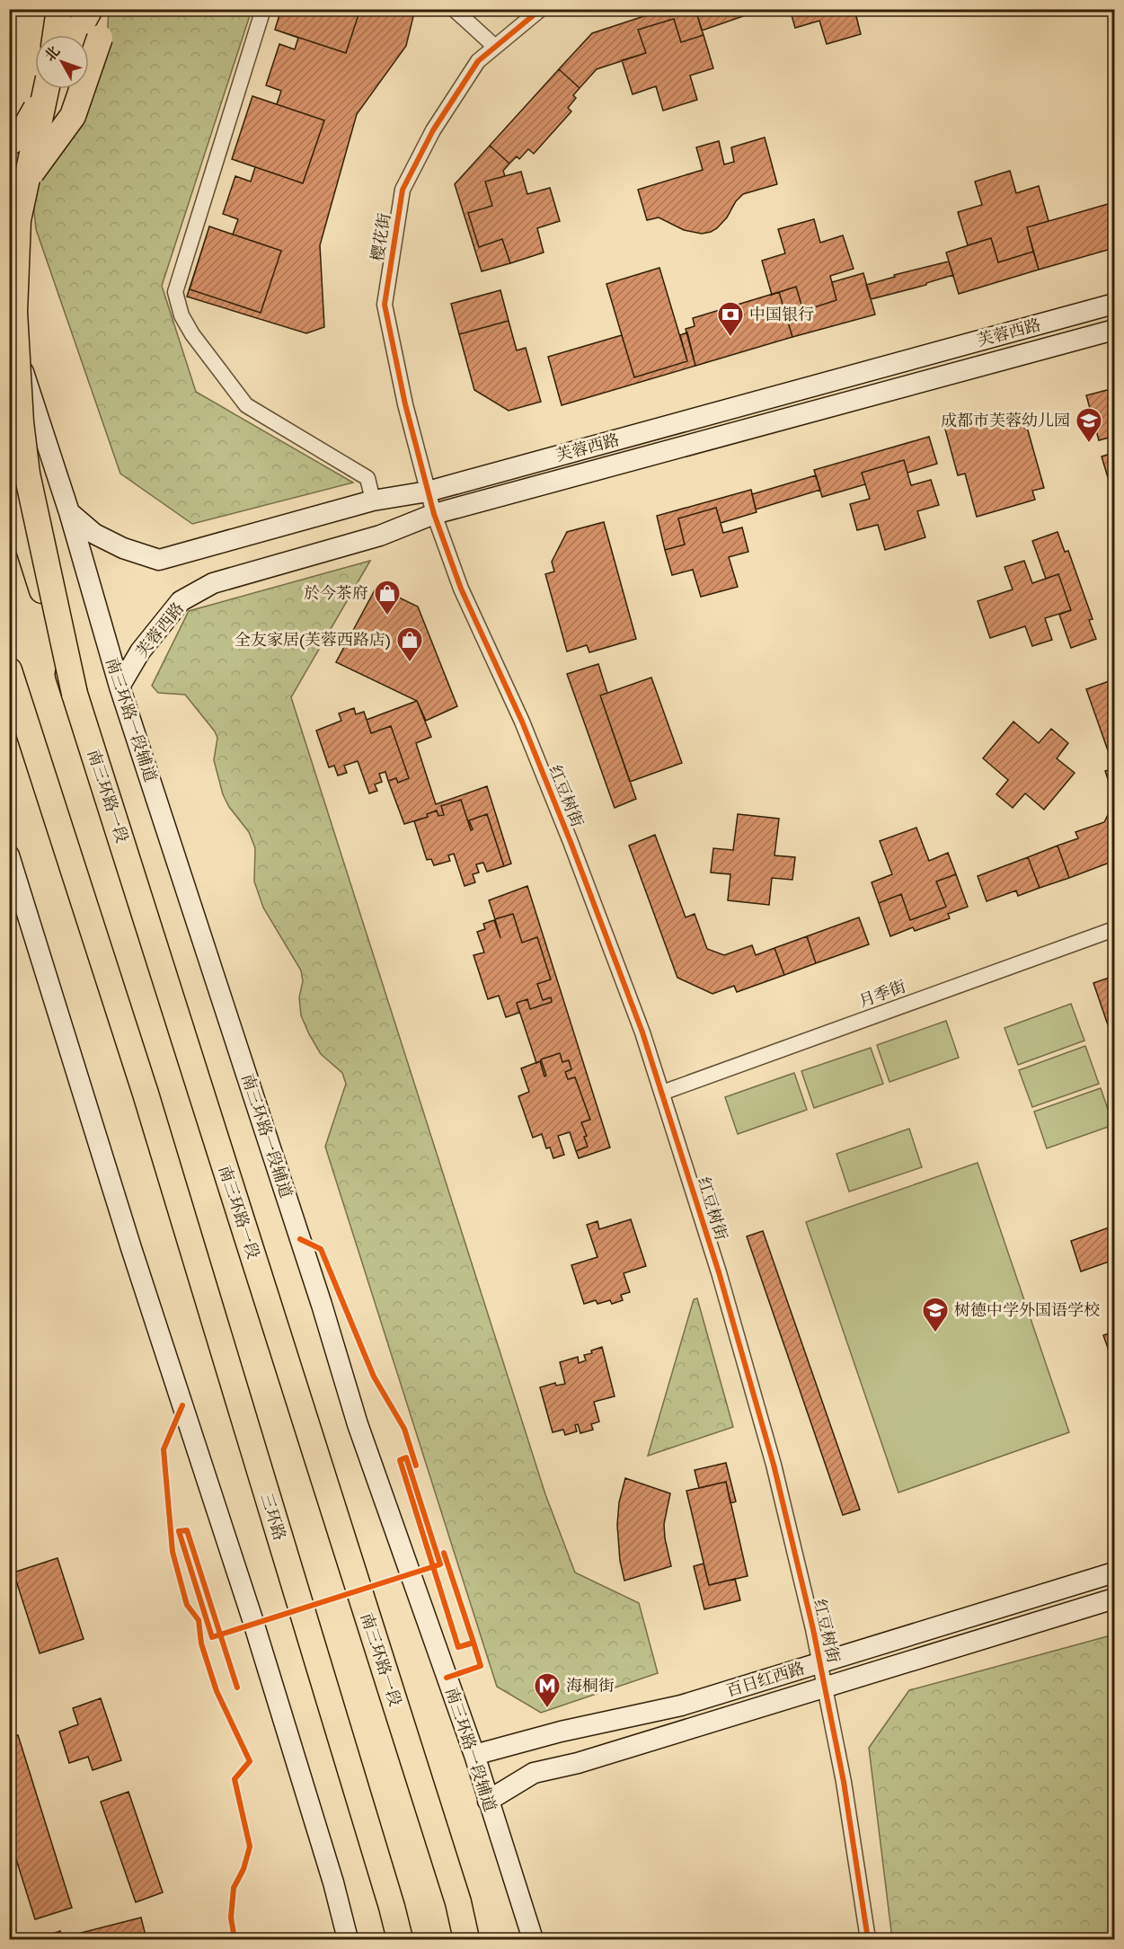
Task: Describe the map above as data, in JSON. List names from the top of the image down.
{
  "streets": {
    "highway": ["南三环路一段", "三环路"],
    "main road": ["芙蓉西路", "南三环路一段辅道", "百日红西路"],
    "street": ["樱花街", "红豆树街", "月季街"]
  },
  "crossings": [
    ["樱花街", "芙蓉西路"],
    ["樱花街", "红豆树街"],
    ["芙蓉西路", "南三环路一段辅道"],
    ["芙蓉西路", "红豆树街"],
    ["南三环路一段辅道", "百日红西路"],
    ["红豆树街", "月季街"],
    ["红豆树街", "百日红西路"]
  ],
  "places": {
    "bank": ["中国银行"],
    "school or university": ["成都市芙蓉幼儿园", "树德中学外国语学校"],
    "shop": ["於今茶府", "全友家居(芙蓉西路店)"],
    "metro station": ["海桐街"]
  },
  "north": "top left"
}
